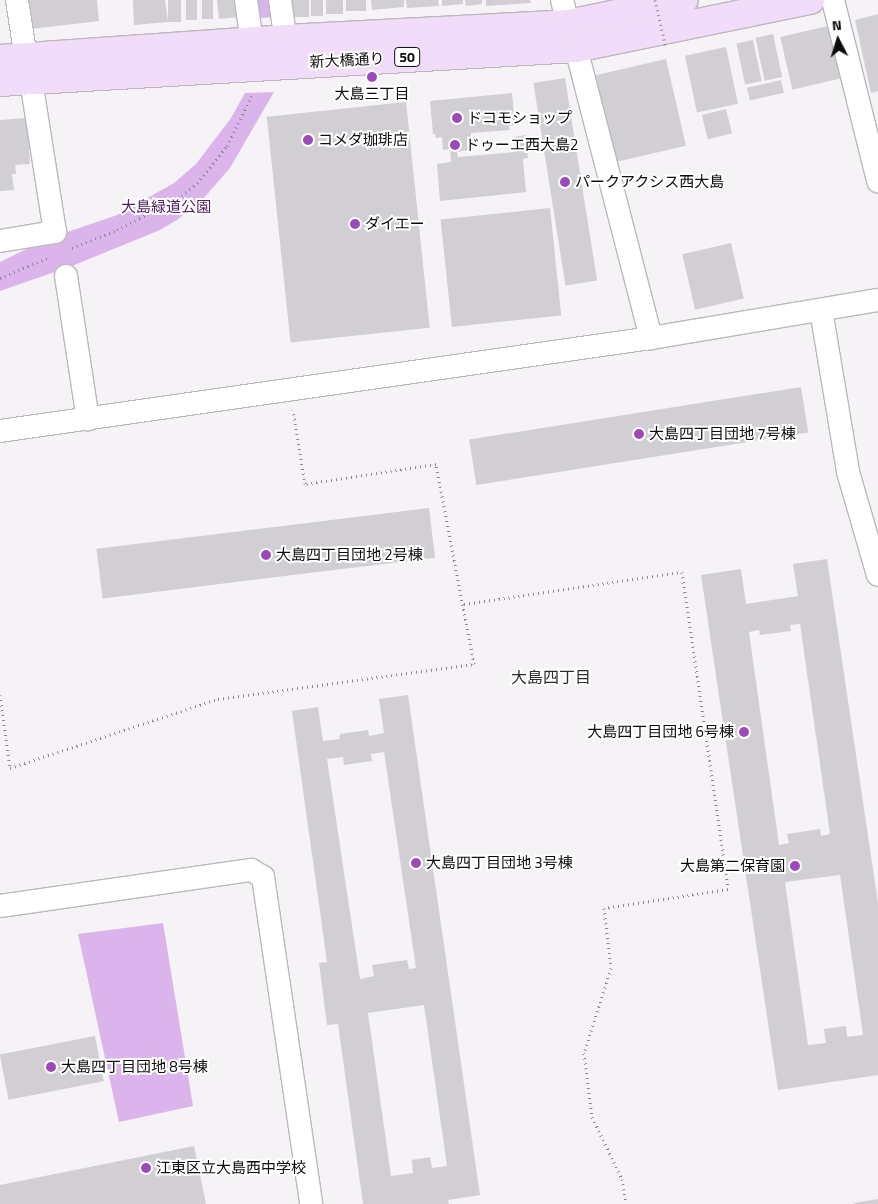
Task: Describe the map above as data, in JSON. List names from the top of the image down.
{
  "streets": {
    "main road": ["50", "新大橋通り"]
  },
  "districts": ["大島四丁目"],
  "parks": ["大島緑道公園"],
  "places": [
    "大島三丁目",
    "ドコモショップ",
    "コメダ珈琲店",
    "ドゥーエ西大島2",
    "パークアクシス西大島",
    "ダイエー",
    "大島四丁目団地 7号棟",
    "大島四丁目団地 2号棟",
    "大島四丁目団地 6号棟",
    "大島四丁目団地 3号棟",
    "大島第二保育園",
    "大島四丁目団地 8号棟",
    "江東区立大島西中学校"
  ],
  "north": "top"
}
